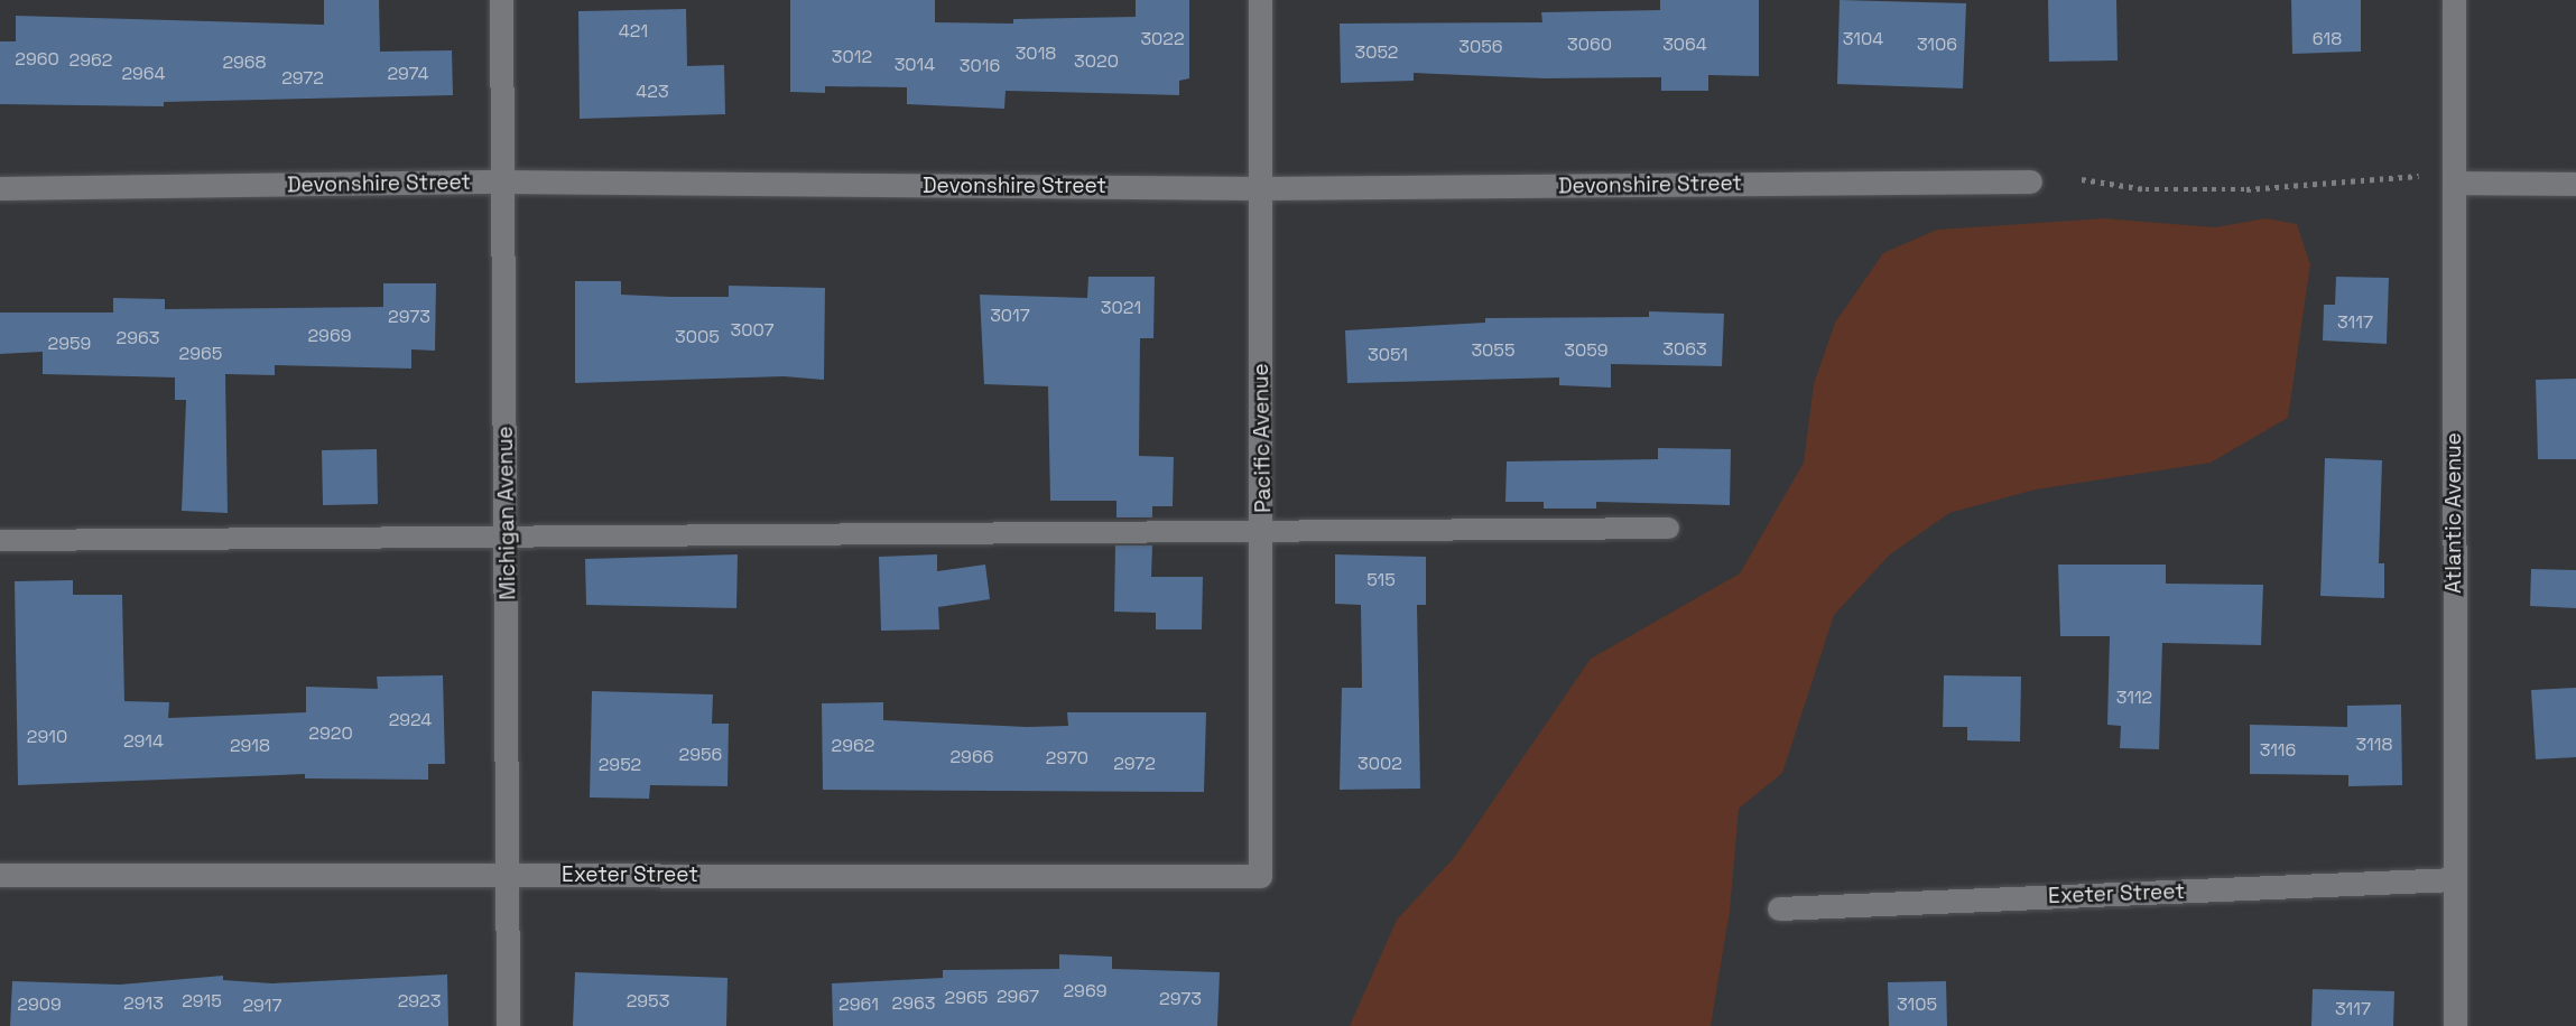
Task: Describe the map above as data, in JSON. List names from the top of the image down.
{
  "streets": {
    "street": [
      "Devonshire Street",
      "Pacific Avenue",
      "Michigan Avenue",
      "Atlantic Avenue",
      "Exeter Street"
    ]
  },
  "crossings": [
    ["Devonshire Street", "Pacific Avenue"],
    ["Devonshire Street", "Michigan Avenue"],
    ["Pacific Avenue", "Exeter Street"],
    ["Michigan Avenue", "Exeter Street"],
    ["Atlantic Avenue", "Exeter Street"]
  ],
  "house_numbers": [
    "421",
    "3022",
    "3104",
    "618",
    "3060",
    "3064",
    "3106",
    "3056",
    "3052",
    "3018",
    "3012",
    "2960",
    "2962",
    "3020",
    "2968",
    "3014",
    "3016",
    "2964",
    "2974",
    "2972",
    "423",
    "3021",
    "3017",
    "2973",
    "3117",
    "3007",
    "2969",
    "3005",
    "2963",
    "2959",
    "3063",
    "3055",
    "3059",
    "2965",
    "3051",
    "515",
    "3112",
    "2924",
    "2920",
    "2910",
    "2914",
    "3118",
    "2918",
    "2962",
    "3116",
    "2956",
    "2966",
    "2970",
    "2972",
    "3002",
    "2952",
    "2969",
    "2967",
    "2965",
    "2973",
    "2915",
    "2923",
    "2953",
    "2913",
    "2963",
    "2909",
    "2961",
    "3105",
    "2917",
    "3117"
  ]
}
